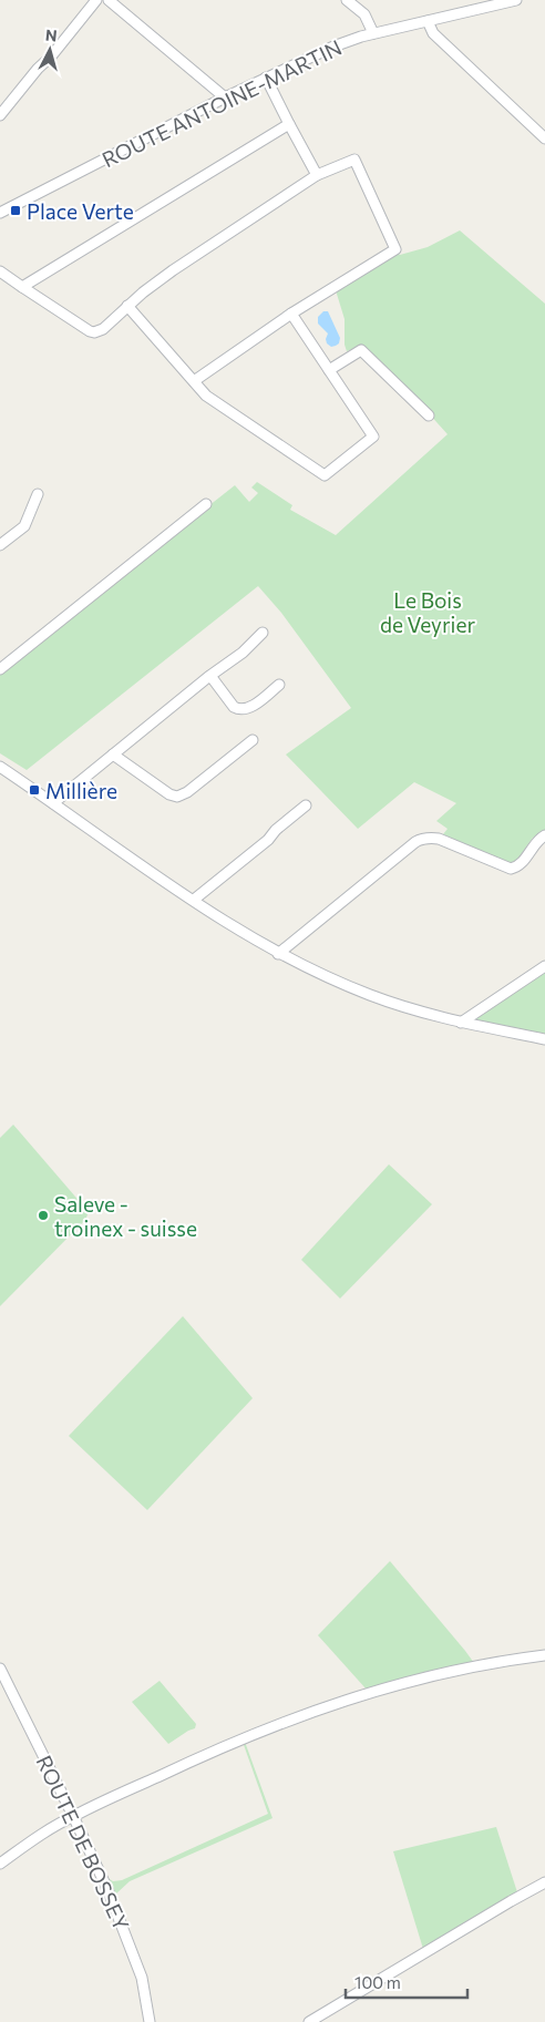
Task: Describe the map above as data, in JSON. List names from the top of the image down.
{
  "streets": {
    "street": ["ROUTE ANTOINE-MARTIN", "ROUTE DE BOSSEY"]
  },
  "parks": ["Le Bois de Veyrier"],
  "places": {
    "transit": ["Place Verte", "Millière"],
    "other": ["Saleve - troinex - suisse"]
  },
  "scale_bar": "100 m",
  "north": "top"
}
